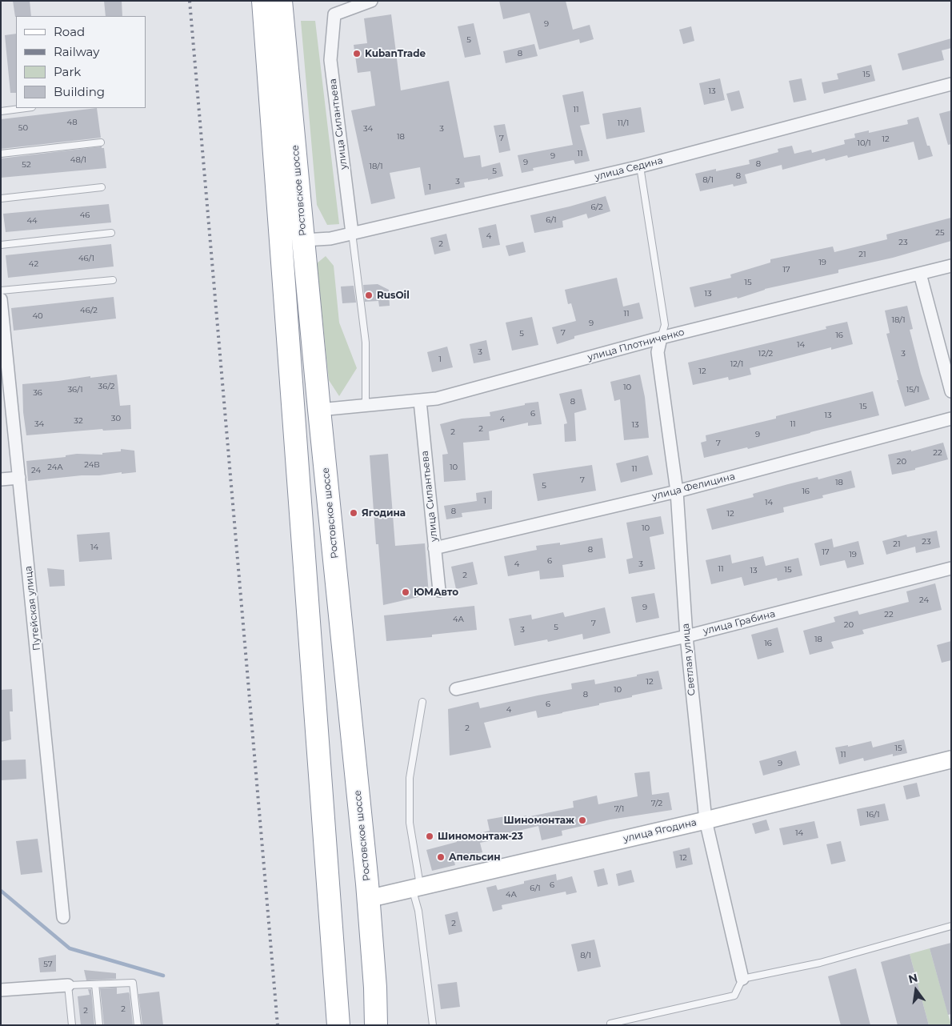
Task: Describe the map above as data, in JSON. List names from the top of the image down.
{
  "streets": {
    "highway": ["Ростовское шоссе"],
    "street": [
      "улица Силантьева",
      "улица Седина",
      "улица Плотниченко",
      "улица Фелицина",
      "Путейская улица",
      "улица Грабина",
      "Светлая улица",
      "улица Ягодина"
    ]
  },
  "crossings": [
    ["улица Силантьева", "улица Седина"],
    ["улица Силантьева", "улица Плотниченко"],
    ["улица Силантьева", "улица Фелицина"],
    ["улица Седина", "Ростовское шоссе"],
    ["Ростовское шоссе", "улица Плотниченко"],
    ["Ростовское шоссе", "улица Ягодина"],
    ["улица Плотниченко", "Светлая улица"],
    ["улица Фелицина", "Светлая улица"],
    ["улица Грабина", "Светлая улица"],
    ["Светлая улица", "улица Ягодина"]
  ],
  "places": [
    "KubanTrade",
    "RusOil",
    "Ягодина",
    "ЮМАвто",
    "Шиномонтаж",
    "Шиномонтаж-23",
    "Апельсин"
  ],
  "house_numbers": [
    "9",
    "5",
    "8",
    "15",
    "13",
    "11",
    "48",
    "11/1",
    "50",
    "34",
    "3",
    "18",
    "7",
    "12",
    "10/1",
    "11",
    "9",
    "48/1",
    "9",
    "8",
    "52",
    "18/1",
    "5",
    "8",
    "8/1",
    "3",
    "1",
    "6/2",
    "46",
    "6/1",
    "44",
    "25",
    "4",
    "23",
    "2",
    "21",
    "46/1",
    "19",
    "42",
    "17",
    "15",
    "13",
    "46/2",
    "11",
    "40",
    "18/1",
    "9",
    "7",
    "5",
    "16",
    "14",
    "3",
    "12/2",
    "3",
    "1",
    "12/1",
    "12",
    "36/2",
    "10",
    "36/1",
    "15/1",
    "36",
    "8",
    "15",
    "6",
    "13",
    "30",
    "4",
    "32",
    "34",
    "11",
    "13",
    "2",
    "2",
    "9",
    "7",
    "22",
    "20",
    "24В",
    "24А",
    "10",
    "11",
    "24",
    "7",
    "18",
    "5",
    "16",
    "1",
    "14",
    "8",
    "12",
    "10",
    "23",
    "21",
    "14",
    "8",
    "17",
    "19",
    "6",
    "4",
    "3",
    "11",
    "15",
    "13",
    "2",
    "24",
    "9",
    "22",
    "4А",
    "7",
    "20",
    "5",
    "3",
    "18",
    "16",
    "12",
    "10",
    "8",
    "6",
    "4",
    "2",
    "15",
    "11",
    "9",
    "7/2",
    "7/1",
    "16/1",
    "14",
    "12",
    "6",
    "6/1",
    "4А",
    "2",
    "8/1",
    "57",
    "2",
    "2"
  ],
  "legend": [
    "Road",
    "Railway",
    "Park",
    "Building"
  ],
  "north": "top"
}
